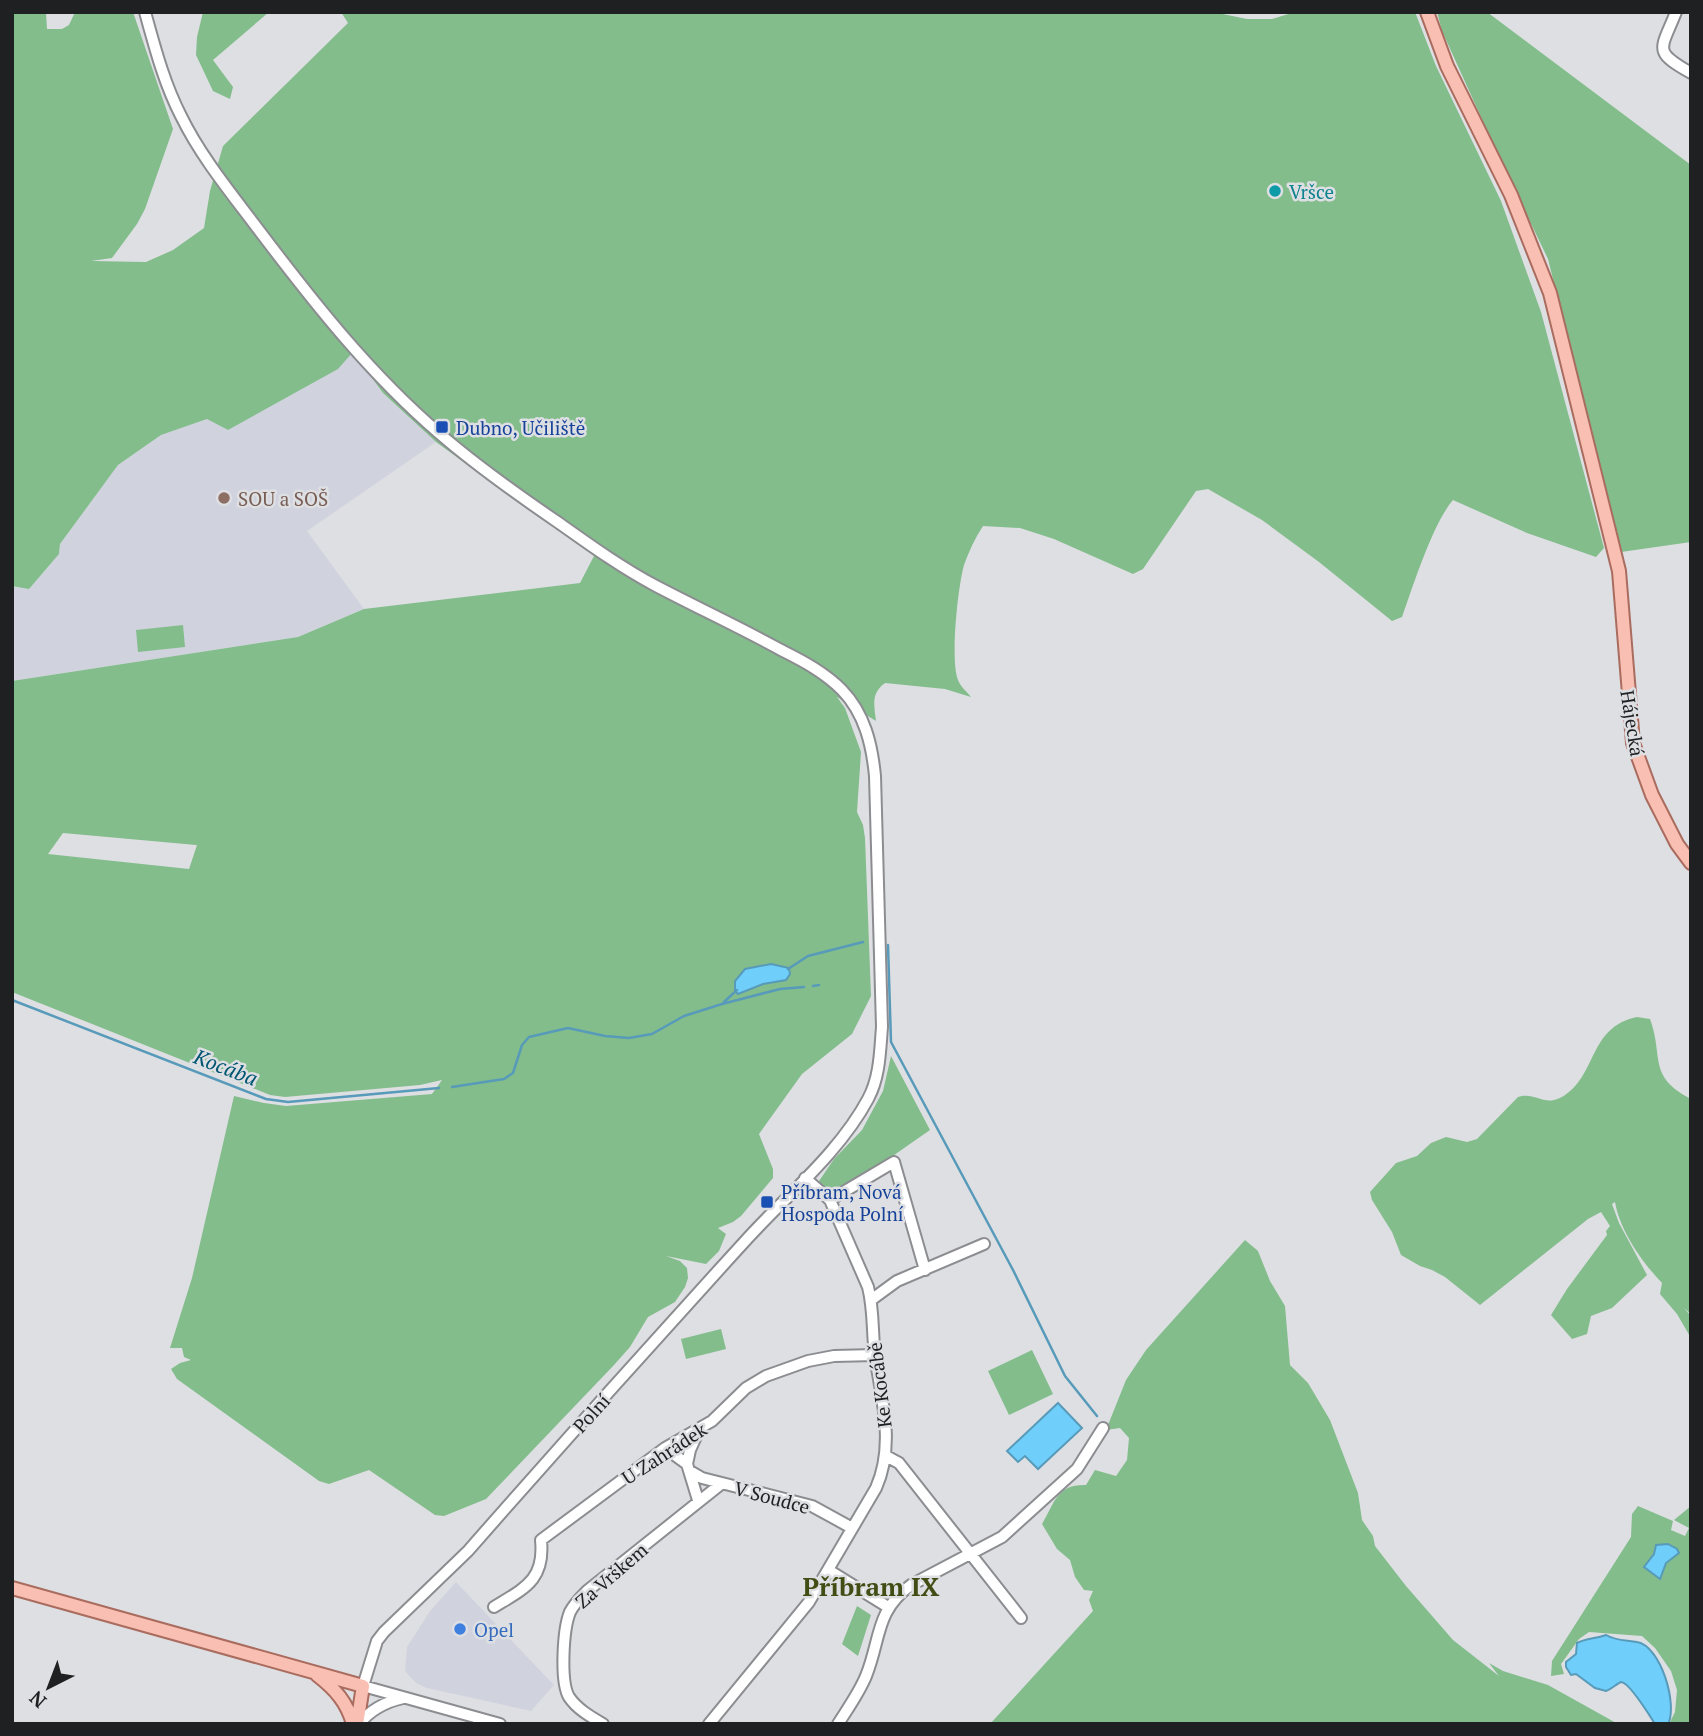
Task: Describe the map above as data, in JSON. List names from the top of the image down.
{
  "streets": {
    "main road": ["Hájecká"],
    "street": [
      "Ke Kocábě",
      "Polní",
      "U Zahrádek",
      "V Soudce",
      "Za Vrškem"
    ]
  },
  "crossings": [
    ["Ke Kocábě", "Polní"],
    ["Ke Kocábě", "U Zahrádek"],
    ["Ke Kocábě", "V Soudce"],
    ["U Zahrádek", "V Soudce"],
    ["V Soudce", "Za Vrškem"]
  ],
  "districts": ["Příbram IX"],
  "water": ["Kocába"],
  "places": {
    "other": ["Vršce", "SOU a SOŠ", "Opel"],
    "transit": ["Dubno, Učiliště", "Příbram, Nová Hospoda Polní"]
  },
  "north": "bottom left"
}
